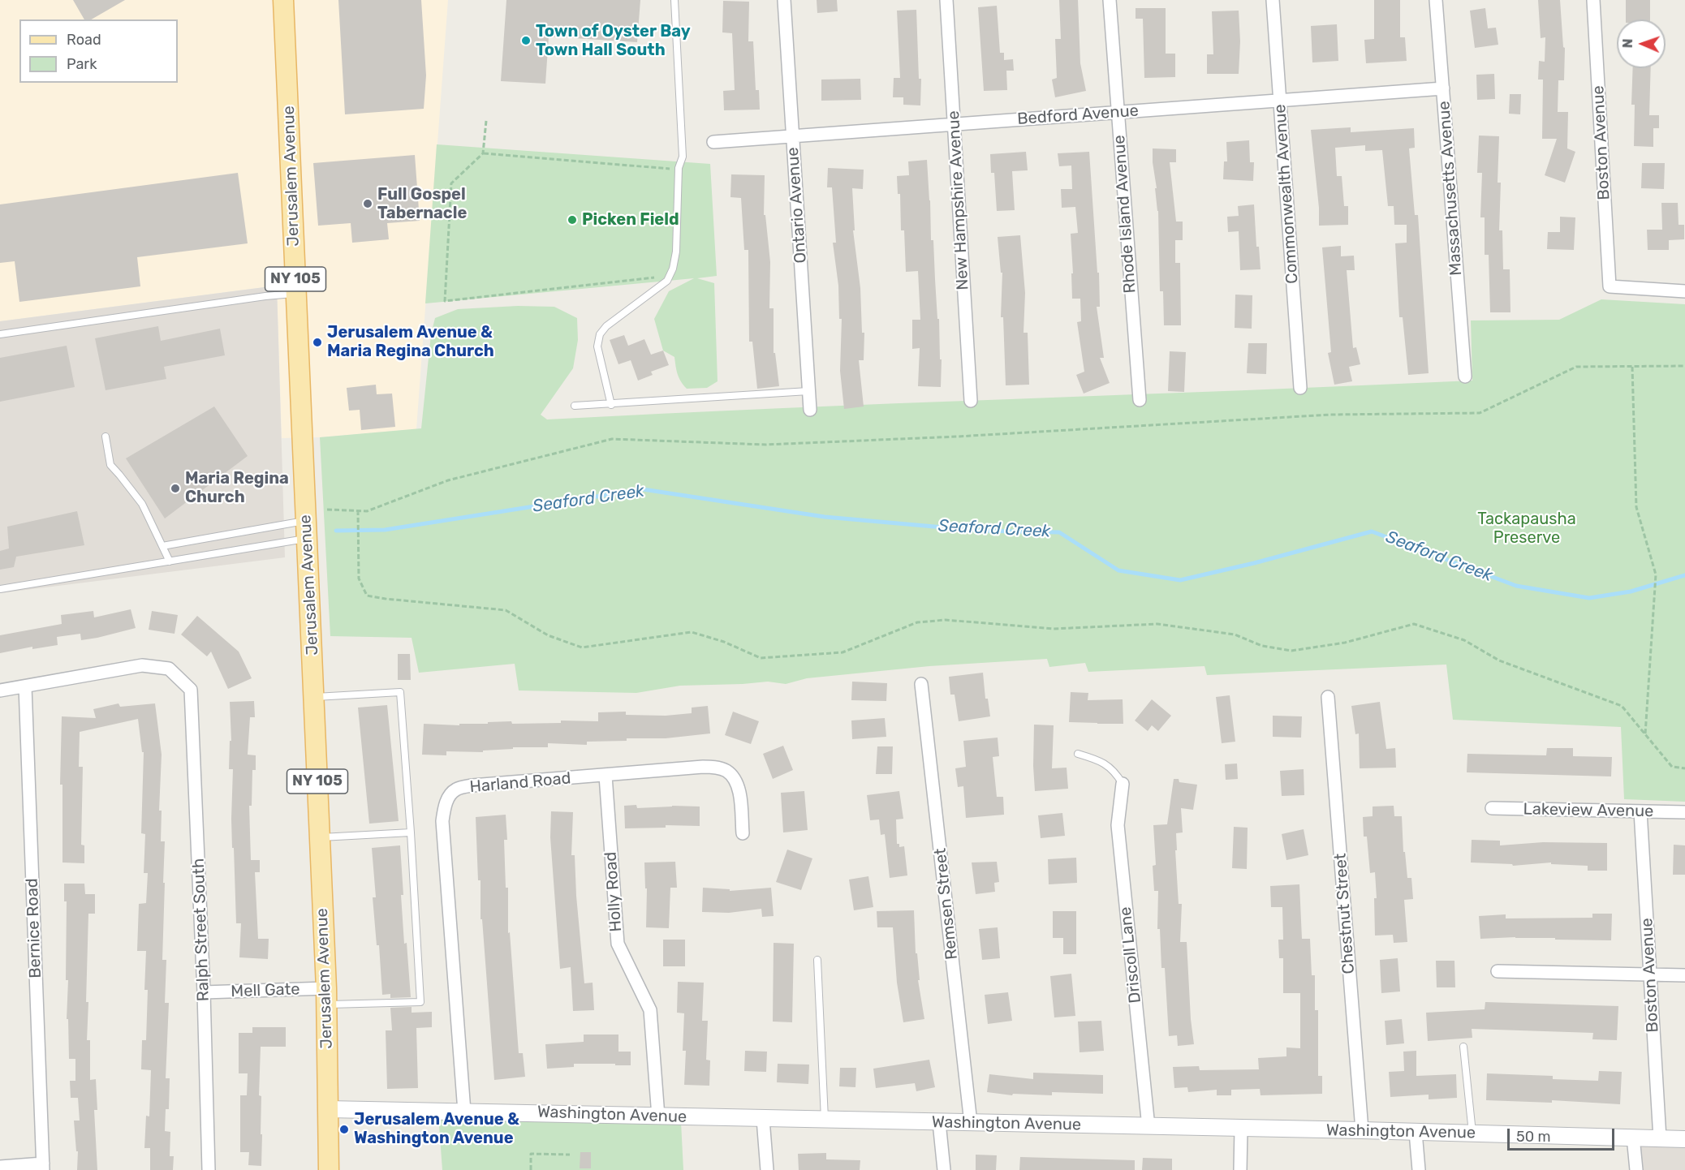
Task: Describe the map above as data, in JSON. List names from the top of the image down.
{
  "streets": {
    "main road": ["Jerusalem Avenue", "NY 105"],
    "street": [
      "Bedford Avenue",
      "Boston Avenue",
      "Massachusetts Avenue",
      "Commonwealth Avenue",
      "New Hampshire Avenue",
      "Ontario Avenue",
      "Rhode Island Avenue",
      "Harland Road",
      "Lakeview Avenue",
      "Holly Road",
      "Remsen Street",
      "Chestnut Street",
      "Bernice Road",
      "Ralph Street South",
      "Driscoll Lane",
      "Mell Gate",
      "Washington Avenue"
    ]
  },
  "crossings": [
    ["Bedford Avenue", "Massachusetts Avenue"],
    ["Bedford Avenue", "Commonwealth Avenue"],
    ["Bedford Avenue", "New Hampshire Avenue"],
    ["Bedford Avenue", "Ontario Avenue"],
    ["Bedford Avenue", "Rhode Island Avenue"],
    ["Boston Avenue", "Lakeview Avenue"],
    ["Boston Avenue", "Washington Avenue"],
    ["Jerusalem Avenue", "Mell Gate"],
    ["Jerusalem Avenue", "Washington Avenue"],
    ["Harland Road", "Holly Road"],
    ["Harland Road", "Washington Avenue"],
    ["Holly Road", "Washington Avenue"],
    ["Remsen Street", "Washington Avenue"],
    ["Chestnut Street", "Washington Avenue"],
    ["Bernice Road", "Ralph Street South"],
    ["Ralph Street South", "Mell Gate"],
    ["Driscoll Lane", "Washington Avenue"]
  ],
  "water": ["Seaford Creek"],
  "parks": ["Tackapausha Preserve"],
  "places": [
    "Town of Oyster Bay Town Hall South",
    "Full Gospel Tabernacle",
    "Picken Field",
    "Jerusalem Avenue & Maria Regina Church",
    "Maria Regina Church",
    "Jerusalem Avenue & Washington Avenue"
  ],
  "legend": ["Road", "Park"],
  "scale_bar": "50 m",
  "north": "left"
}
